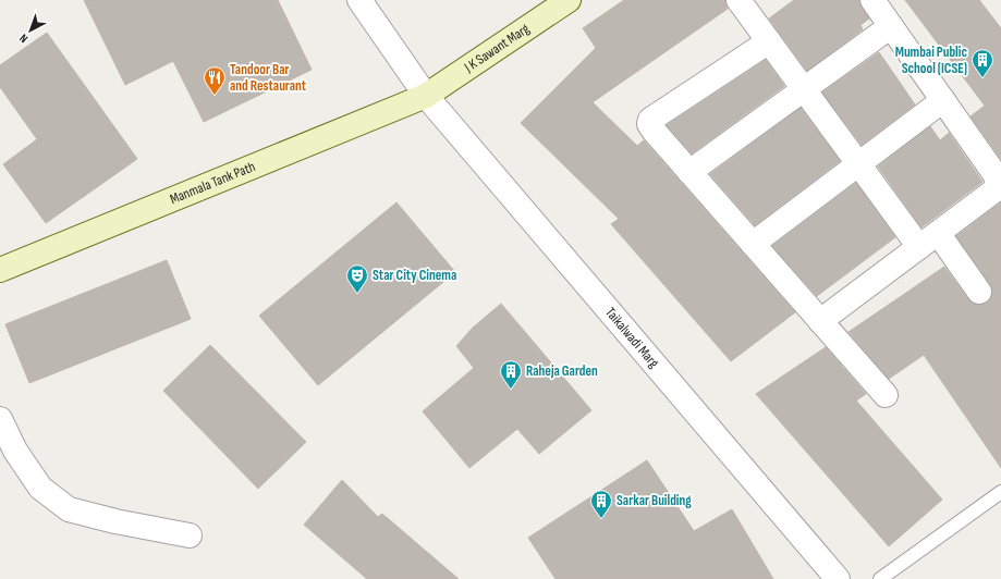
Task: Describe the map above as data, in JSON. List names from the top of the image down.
{
  "streets": {
    "street": ["J K Sawant Marg", "Manmala Tank Path", "Taikalwadi Marg"]
  },
  "crossings": [
    ["J K Sawant Marg", "Manmala Tank Path"],
    ["J K Sawant Marg", "Taikalwadi Marg"],
    ["Manmala Tank Path", "Taikalwadi Marg"]
  ],
  "places": {
    "building": ["Mumbai Public School (ICSE)", "Raheja Garden", "Sarkar Building"],
    "restaurant": ["Tandoor Bar and Restaurant"],
    "theatre": ["Star City Cinema"]
  },
  "north": "bottom left"
}
